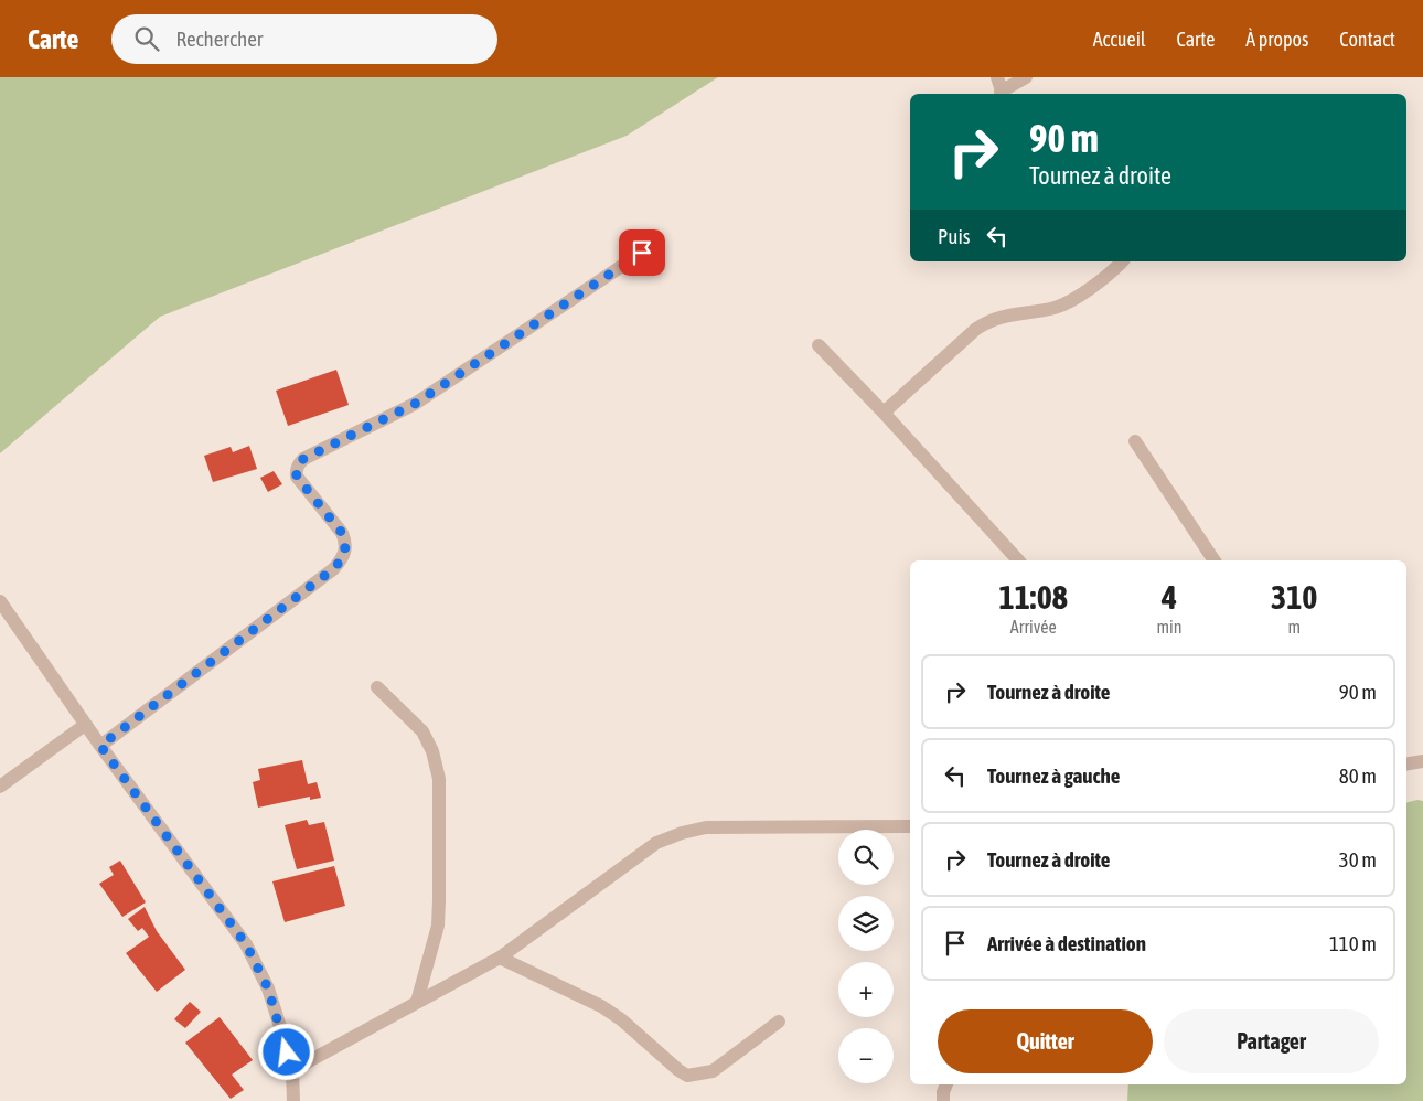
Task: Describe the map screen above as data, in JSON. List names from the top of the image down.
{
  "page": {
    "header": "Carte",
    "search": "Rechercher",
    "nav": [
      "Accueil",
      "Carte",
      "À propos",
      "Contact"
    ],
    "turn": ["90 m", "Tournez à droite"],
    "then": "Puis",
    "eta": [
      "11:08",
      "Arrivée",
      "4",
      "min",
      "310",
      "m"
    ],
    "list": [
      {
        "name": "Tournez à droite",
        "value": "90 m"
      },
      {
        "name": "Tournez à gauche",
        "value": "80 m"
      },
      {
        "name": "Tournez à droite",
        "value": "30 m"
      },
      {
        "name": "Arrivée à destination",
        "value": "110 m"
      }
    ],
    "map_buttons": ["+", "−"],
    "buttons": ["Quitter", "Partager"]
  }
}
